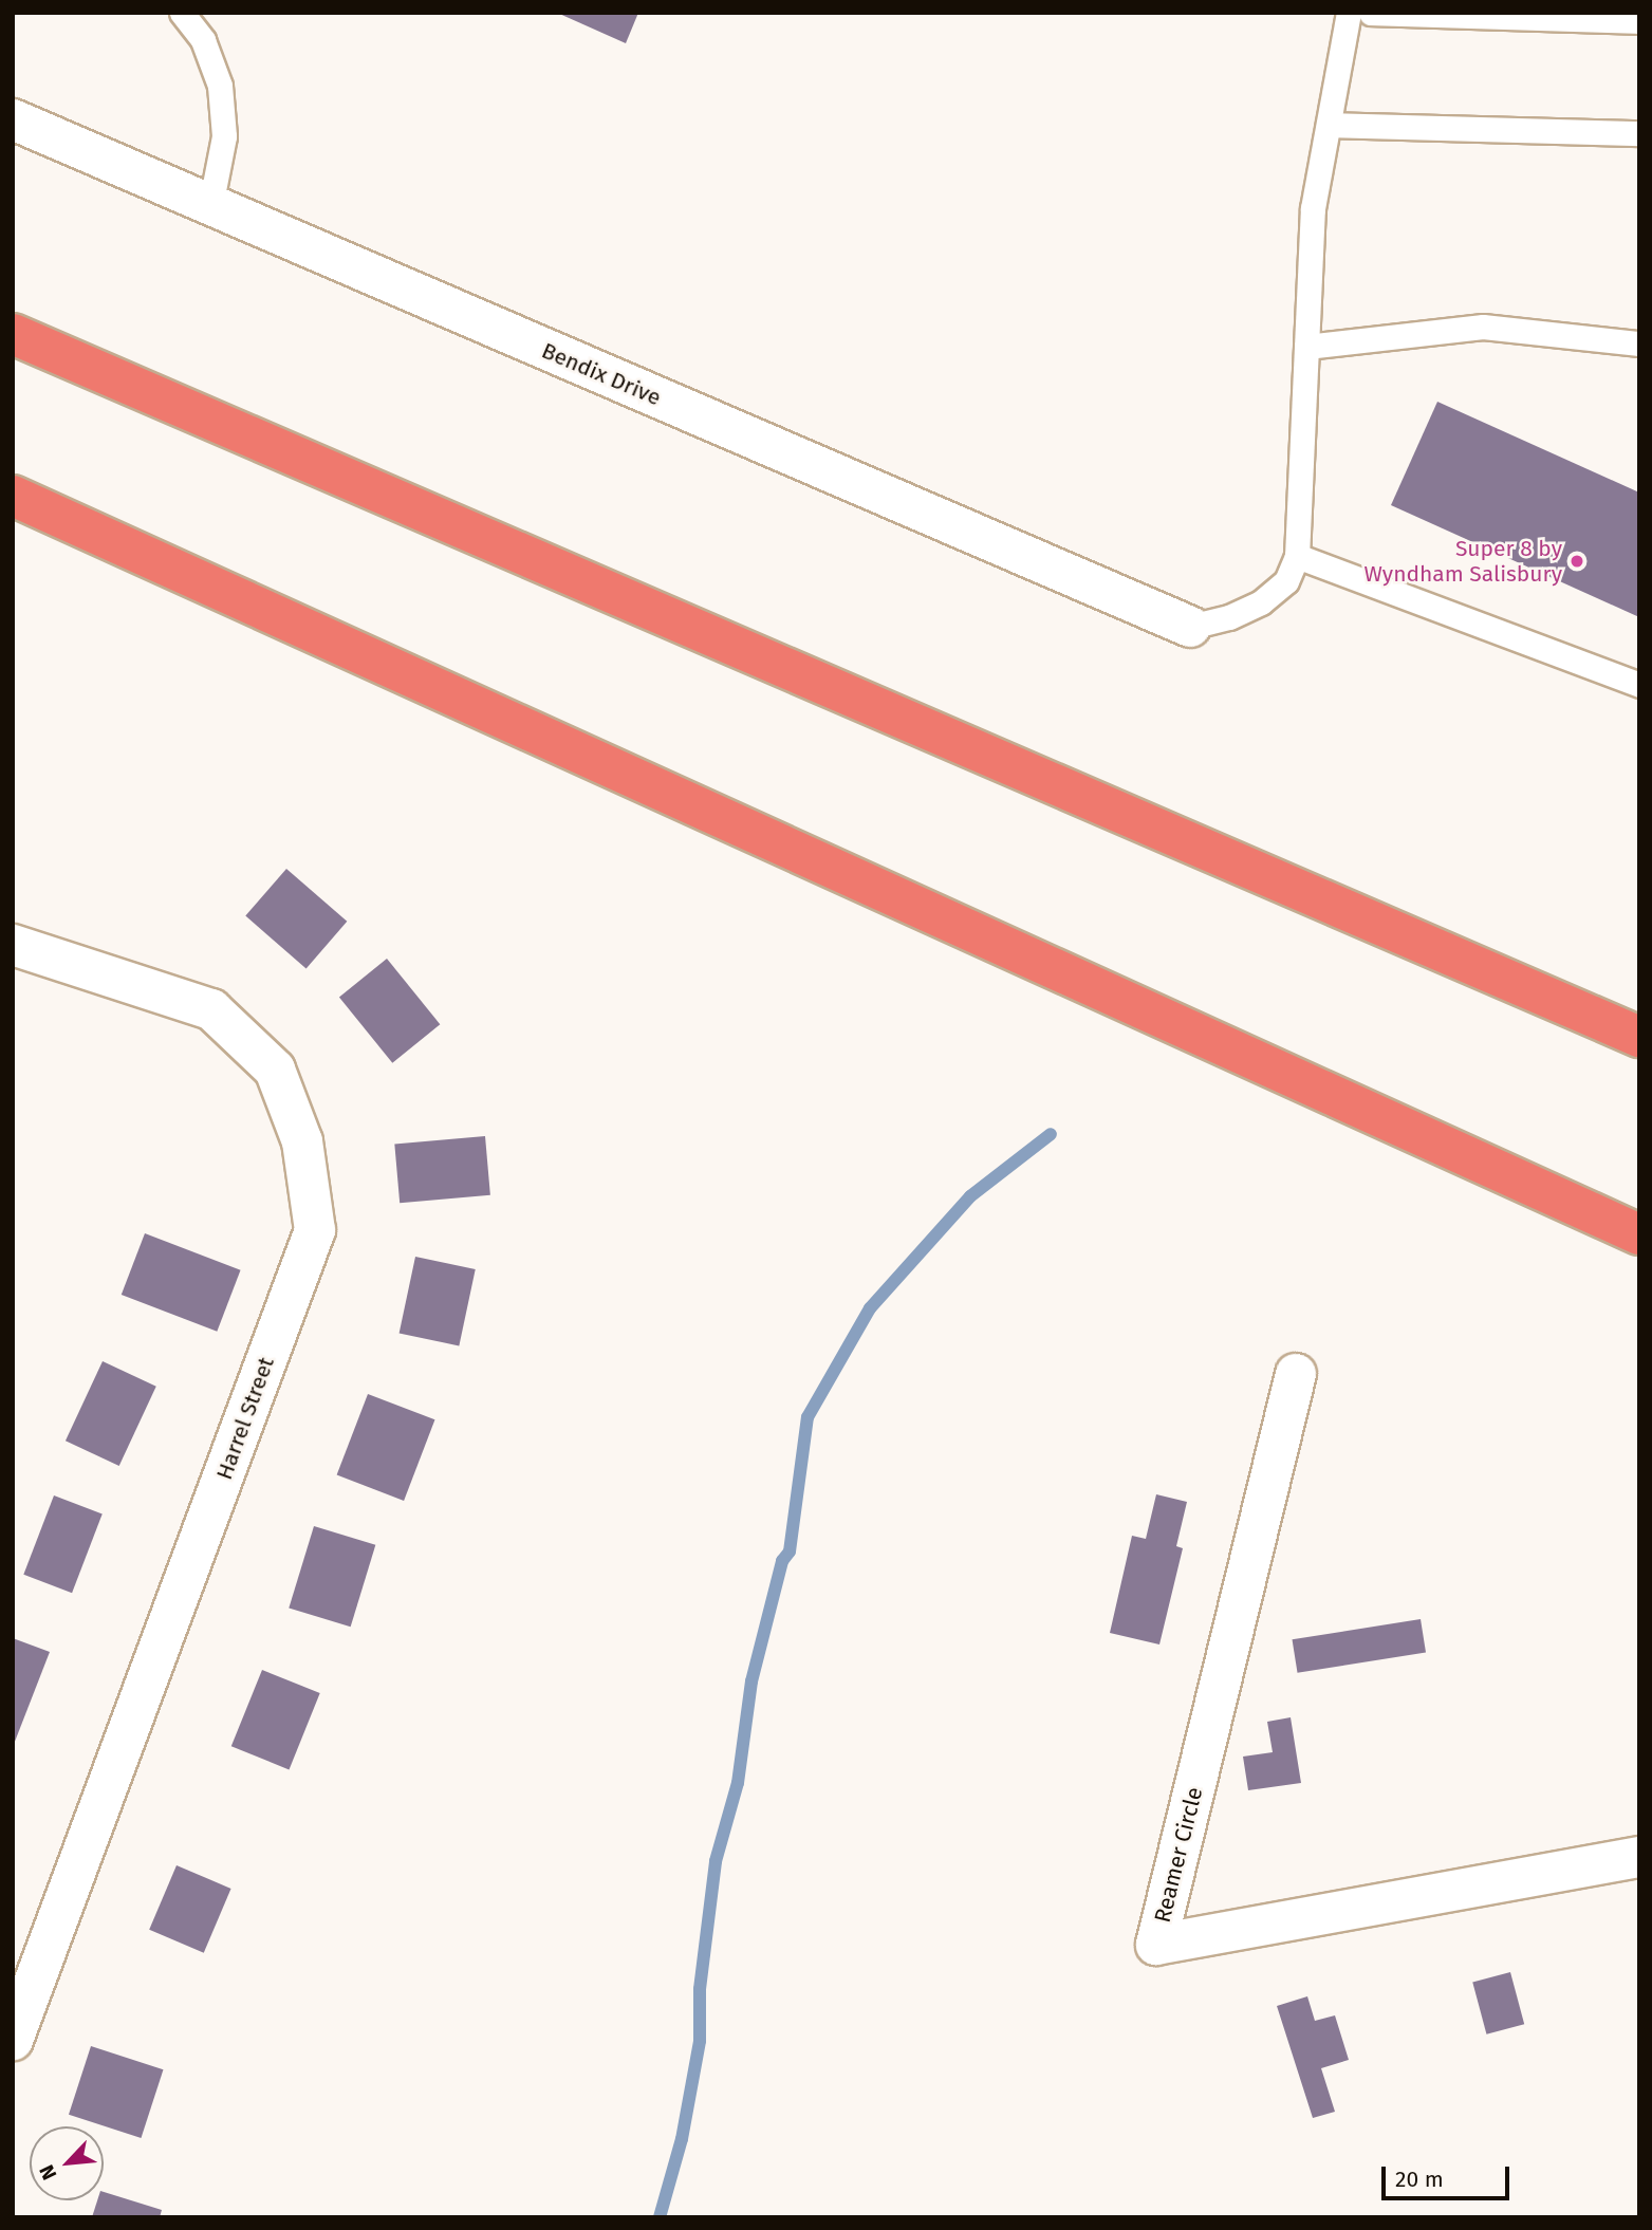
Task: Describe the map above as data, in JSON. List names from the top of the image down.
{
  "streets": {
    "street": ["Bendix Drive", "Harrel Street", "Reamer Circle"]
  },
  "places": ["Super 8 by Wyndham Salisbury"],
  "scale_bar": "20 m",
  "north": "bottom left"
}
